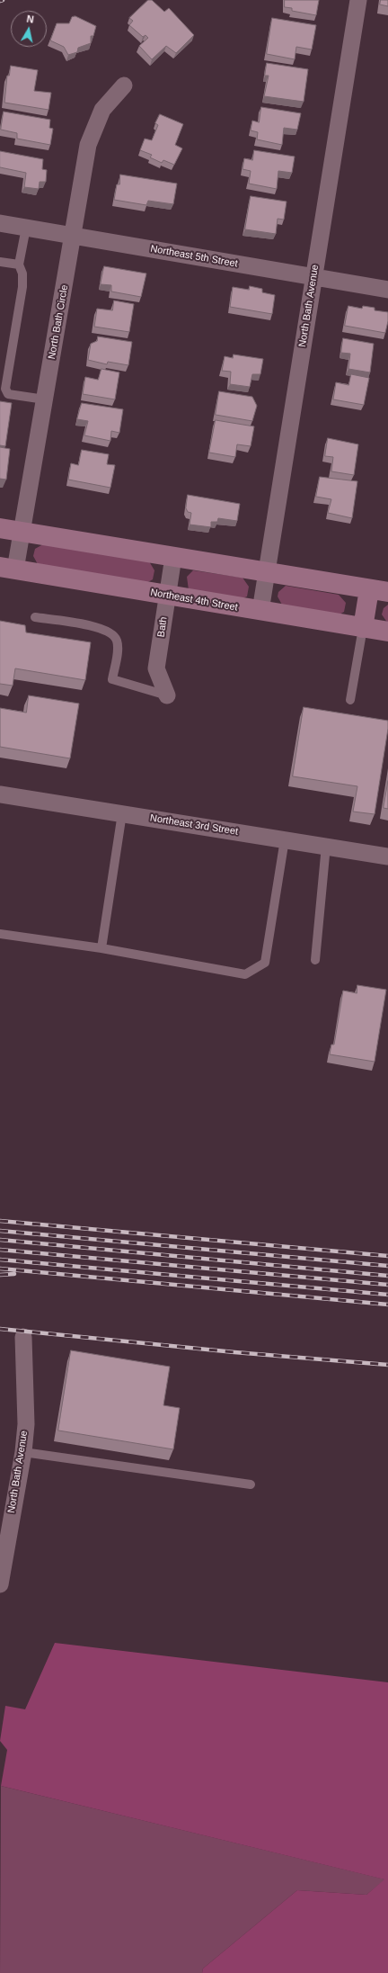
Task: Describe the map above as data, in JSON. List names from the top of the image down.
{
  "streets": {
    "main road": ["Northeast 4th Street"],
    "street": [
      "Northeast 5th Street",
      "North Bath Avenue",
      "North Bath Circle",
      "Bath",
      "Northeast 3rd Street"
    ]
  },
  "crossings": [
    ["Northeast 5th Street", "North Bath Avenue"],
    ["Northeast 5th Street", "North Bath Circle"],
    ["North Bath Avenue", "Northeast 4th Street"],
    ["North Bath Circle", "Northeast 4th Street"],
    ["Northeast 4th Street", "Bath"]
  ],
  "north": "top"
}
